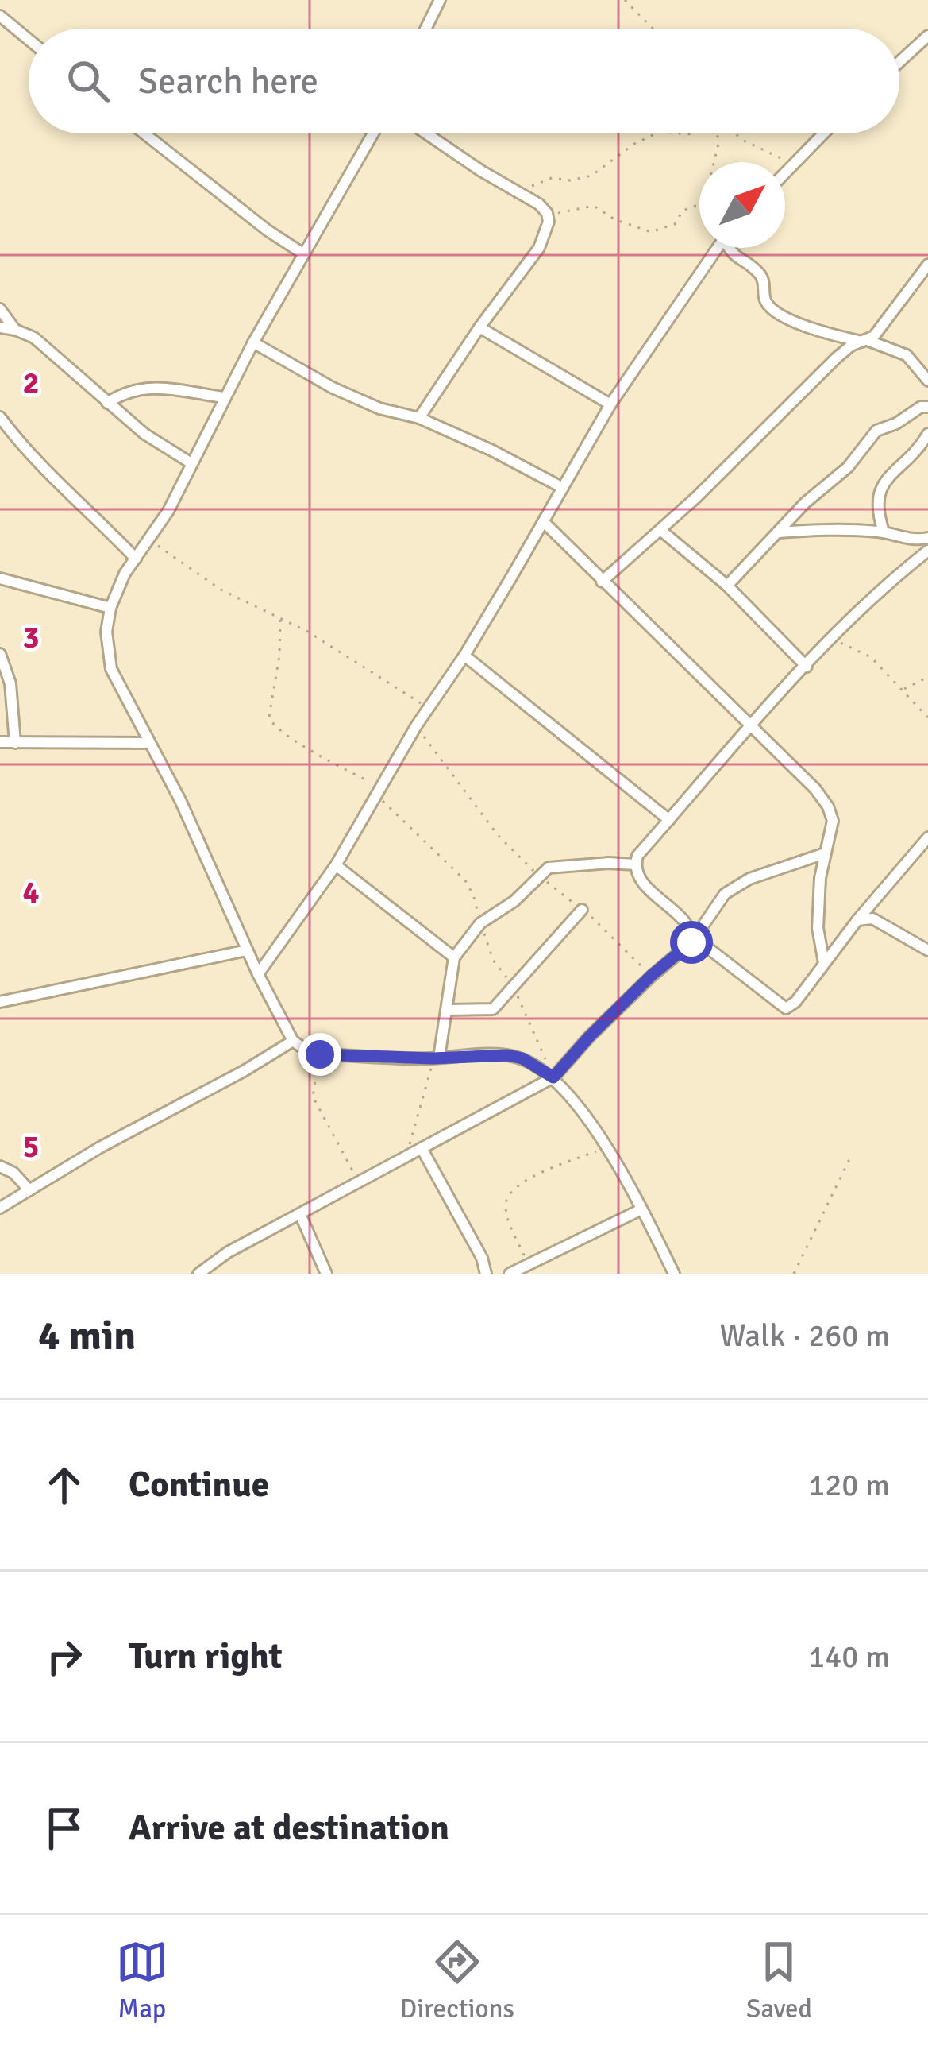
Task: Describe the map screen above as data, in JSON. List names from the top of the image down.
{
  "north": "top right",
  "page": {
    "search": "Search here",
    "heading": ["4 min", "Walk · 260 m"],
    "list": [
      ["Continue", "120 m"],
      ["Turn right", "140 m"],
      "Arrive at destination"
    ],
    "nav": ["Map", "Directions", "Saved"]
  },
  "grid": {
    "rows": [
      "2",
      "3",
      "4",
      "5"
    ]
  }
}
